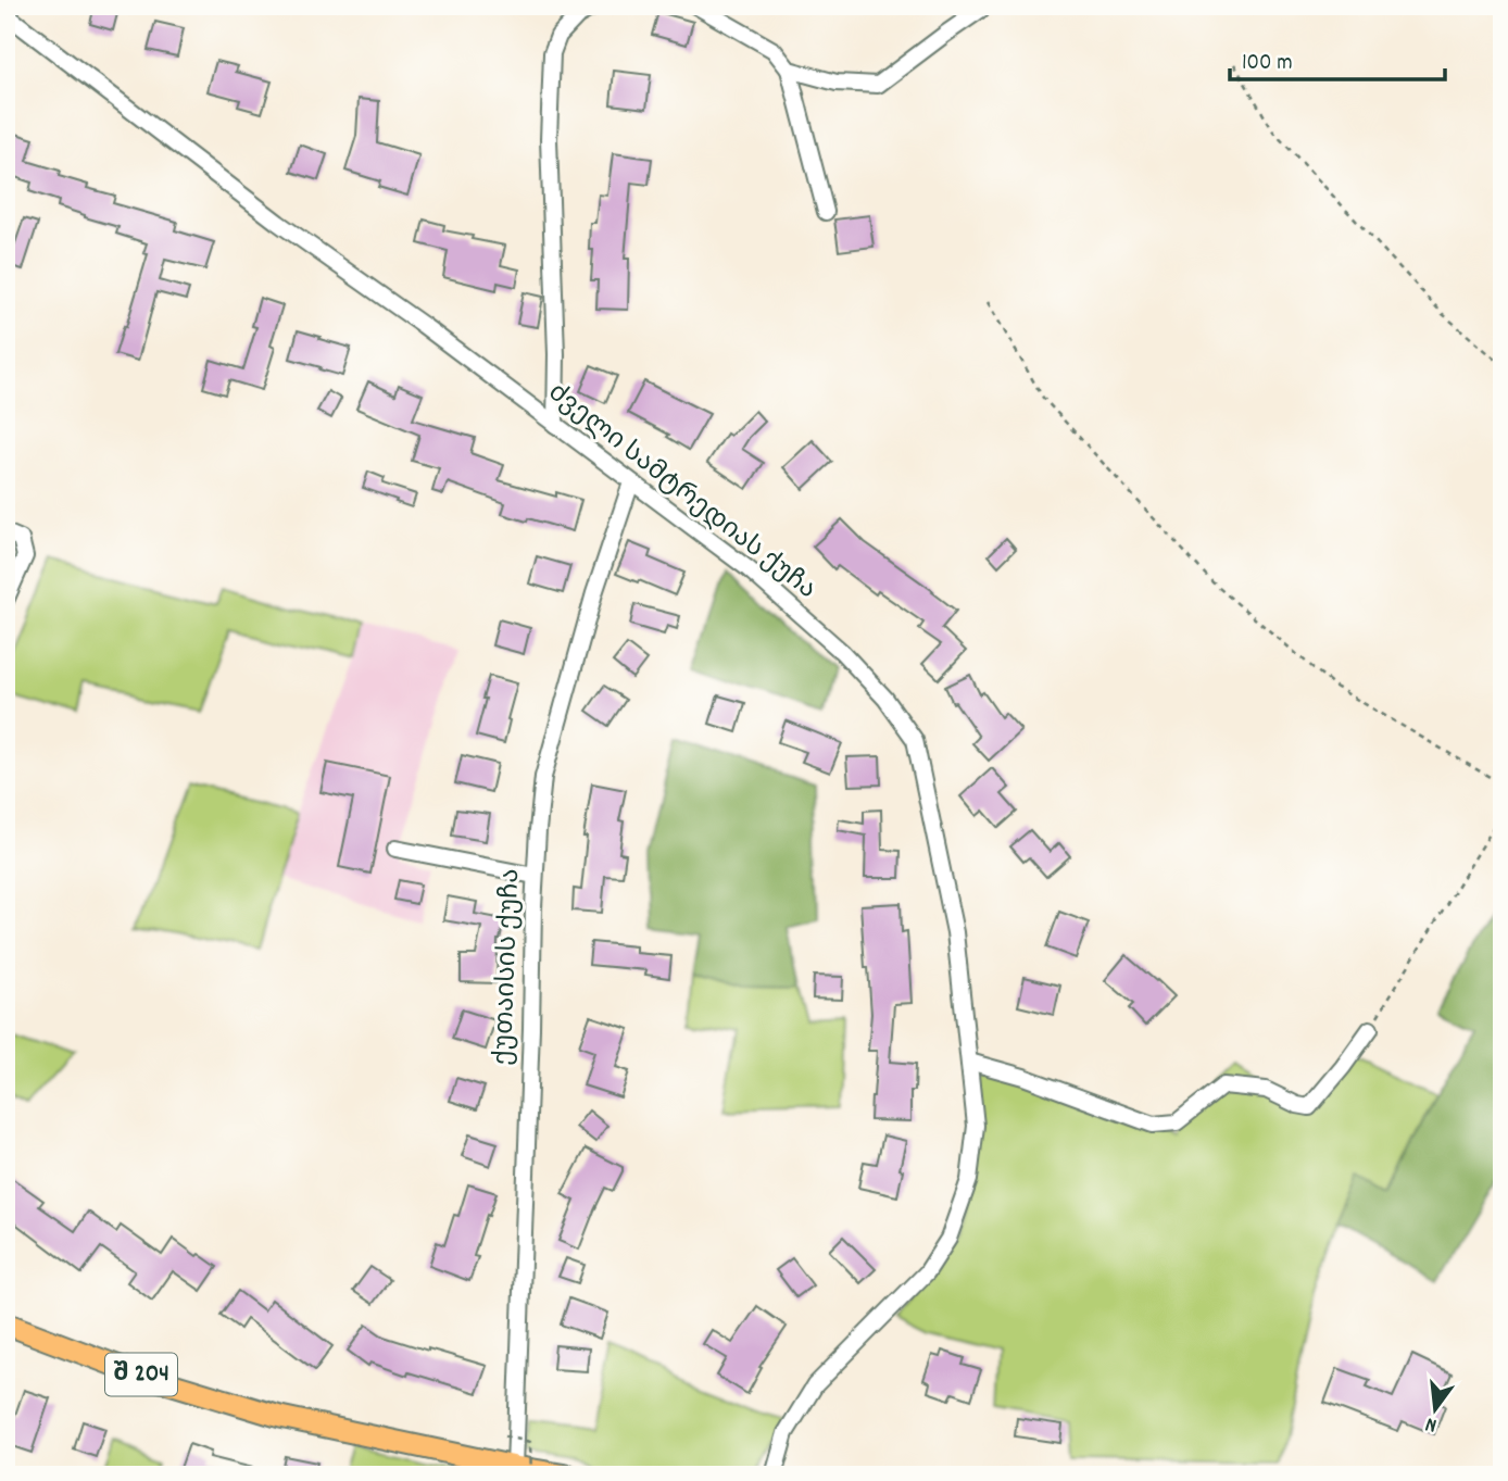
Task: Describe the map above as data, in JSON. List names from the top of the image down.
{
  "streets": {
    "main road": ["შ 204"],
    "street": ["ძველი სამტრედიას ქუჩა", "ქუთაისის ქუჩა"]
  },
  "crossings": [
    ["ძველი სამტრედიას ქუჩა", "ქუთაისის ქუჩა"],
    ["ქუთაისის ქუჩა", "შ 204"]
  ],
  "scale_bar": "100 m",
  "north": "bottom"
}
